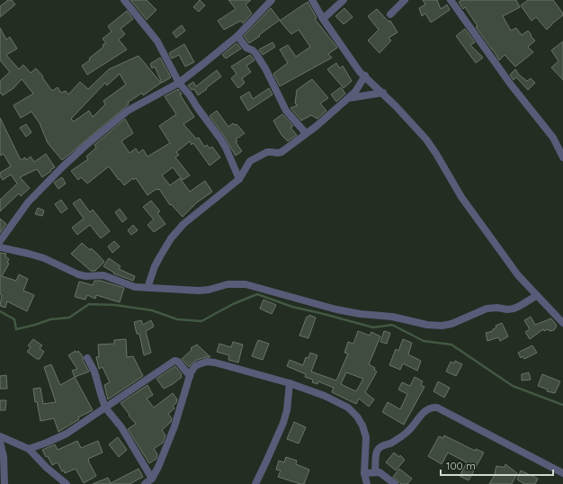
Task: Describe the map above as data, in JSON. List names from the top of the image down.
{
  "scale_bar": "100 m"
}
